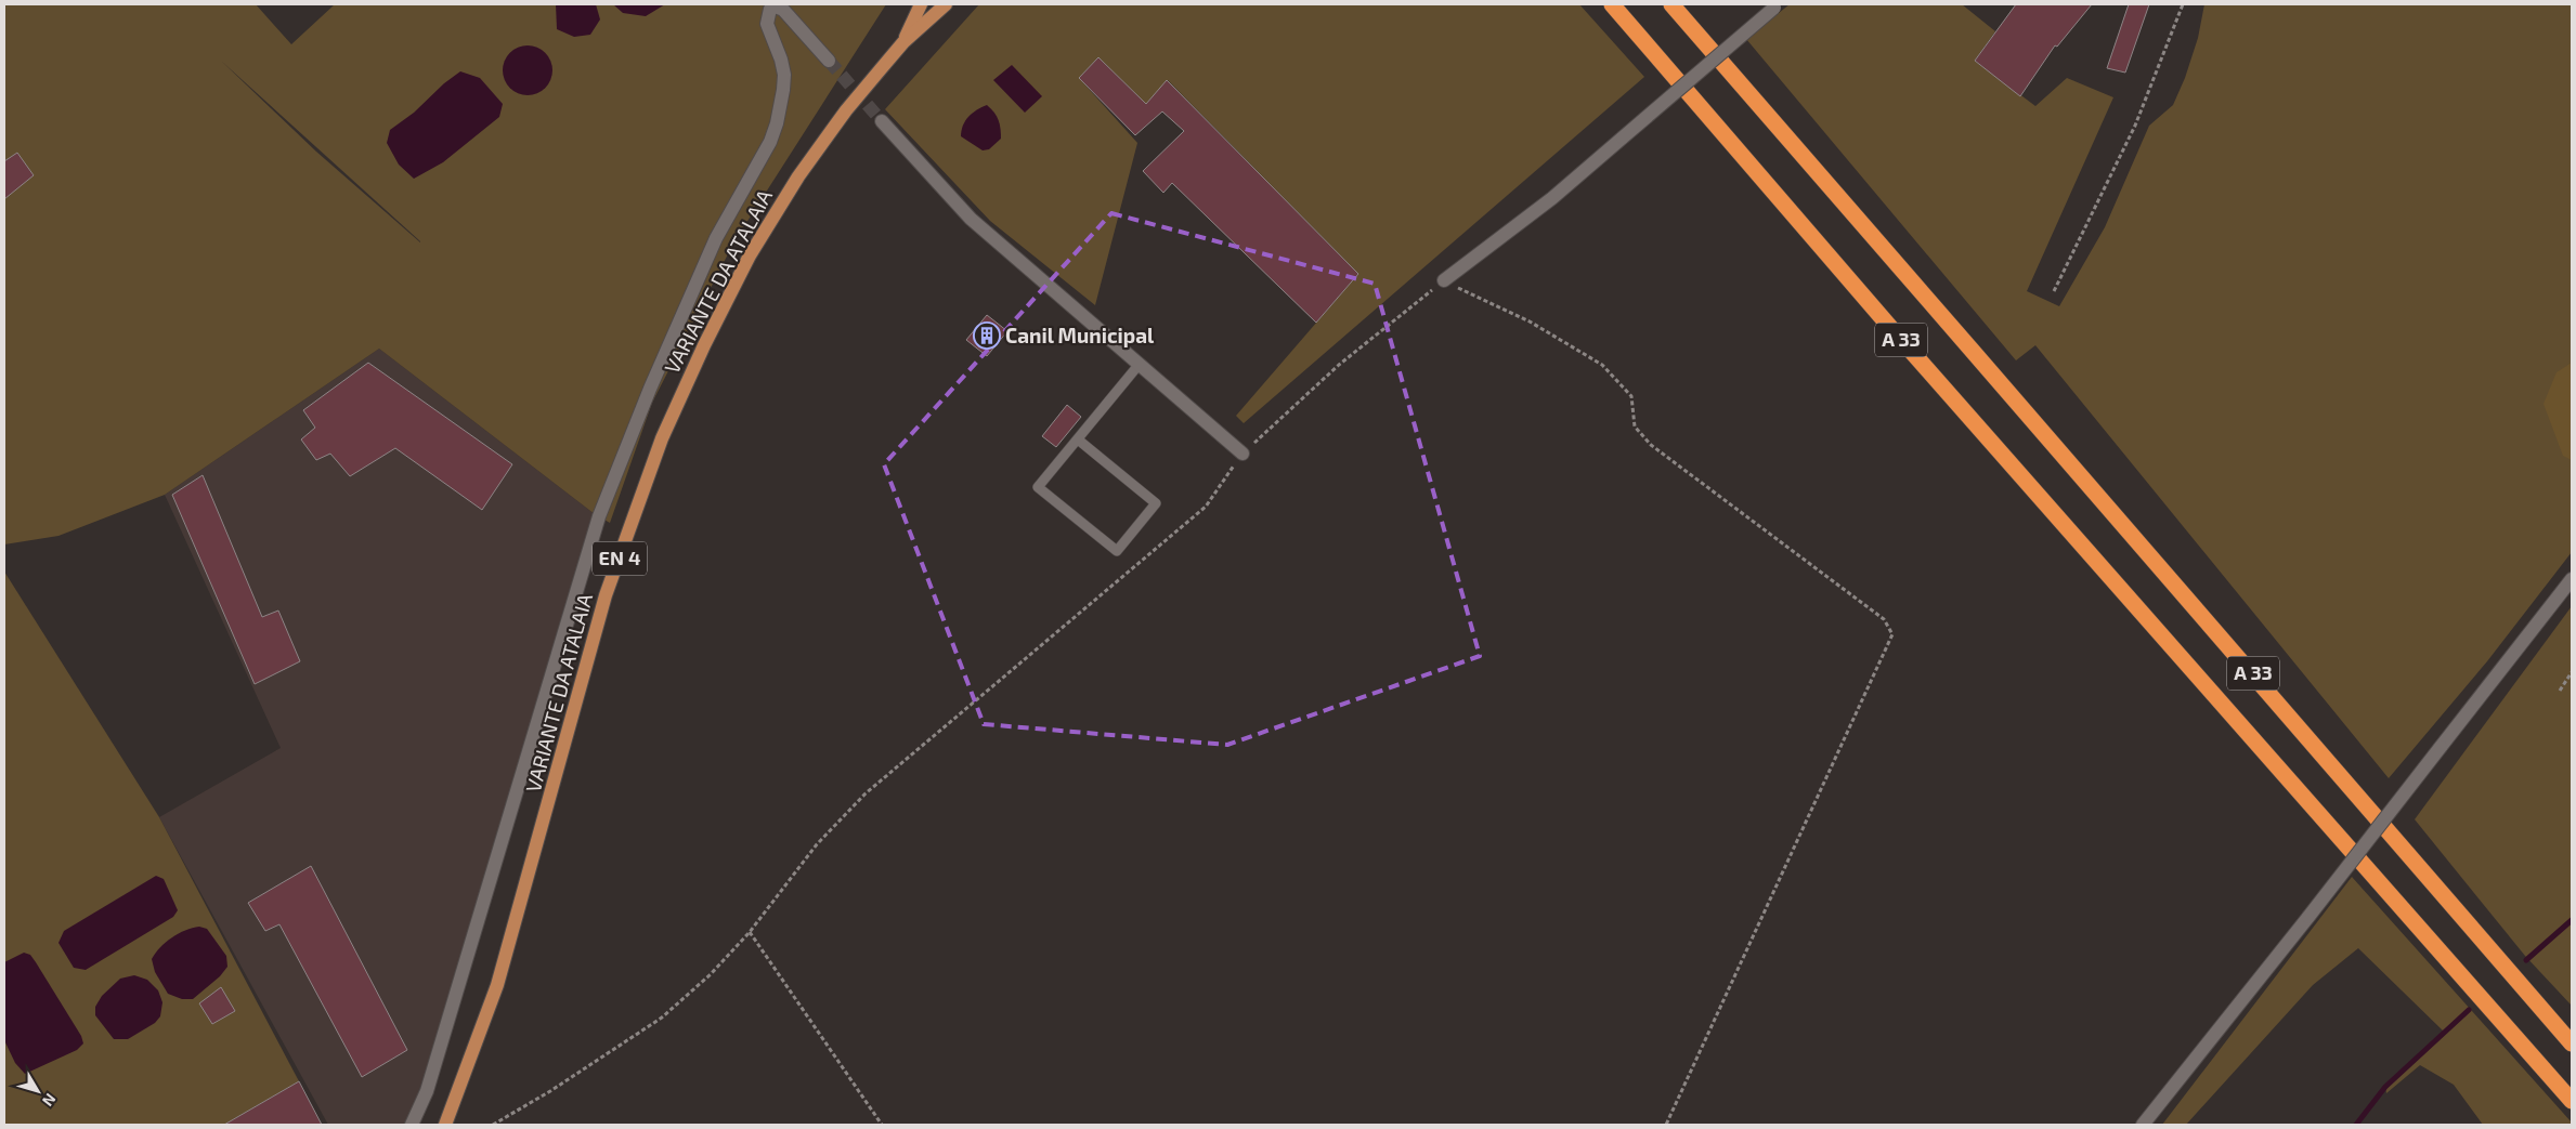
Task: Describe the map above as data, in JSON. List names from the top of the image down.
{
  "streets": {
    "highway": ["A 33"],
    "main road": ["VARIANTE DA ATALAIA", "EN 4"]
  },
  "places": {
    "building": ["Canil Municipal"]
  },
  "north": "bottom right"
}
